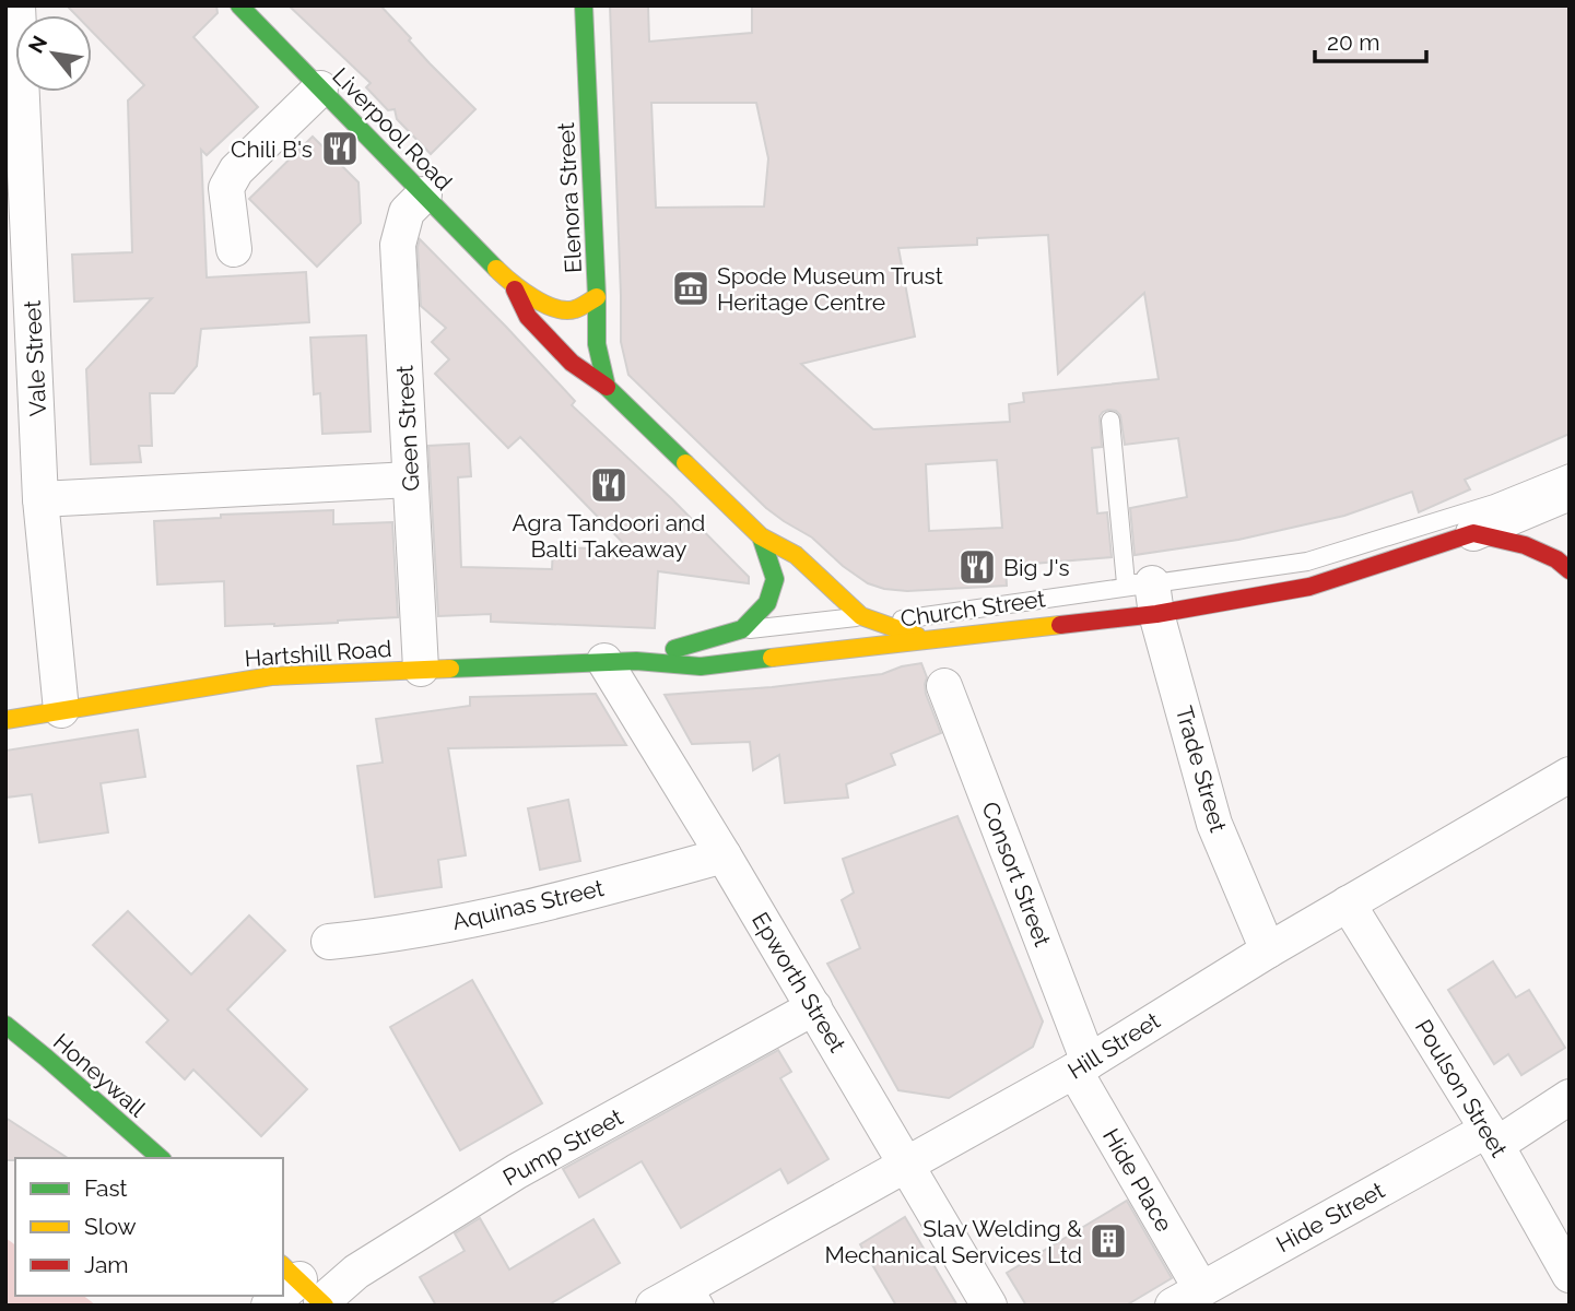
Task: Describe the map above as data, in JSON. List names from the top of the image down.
{
  "streets": {
    "main road": [
      "Liverpool Road",
      "Elenora Street",
      "Church Street",
      "Hartshill Road",
      "Honeywall"
    ],
    "street": [
      "Vale Street",
      "Geen Street",
      "Trade Street",
      "Consort Street",
      "Aquinas Street",
      "Epworth Street",
      "Hill Street",
      "Poulson Street",
      "Pump Street",
      "Hide Place",
      "Hide Street"
    ]
  },
  "crossings": [
    ["Liverpool Road", "Elenora Street"],
    ["Liverpool Road", "Geen Street"],
    ["Liverpool Road", "Church Street"],
    ["Liverpool Road", "Hartshill Road"],
    ["Vale Street", "Hartshill Road"],
    ["Geen Street", "Hartshill Road"],
    ["Church Street", "Hartshill Road"],
    ["Church Street", "Trade Street"],
    ["Hartshill Road", "Epworth Street"],
    ["Trade Street", "Hill Street"],
    ["Consort Street", "Hill Street"],
    ["Consort Street", "Hide Place"],
    ["Aquinas Street", "Epworth Street"],
    ["Epworth Street", "Hill Street"],
    ["Epworth Street", "Pump Street"],
    ["Hill Street", "Poulson Street"],
    ["Hill Street", "Hide Place"],
    ["Poulson Street", "Hide Street"],
    ["Hide Place", "Hide Street"]
  ],
  "places": {
    "restaurant": ["Chili B's", "Agra Tandoori and Balti Takeaway", "Big J's"],
    "museum": ["Spode Museum Trust Heritage Centre"],
    "building": ["Slav Welding & Mechanical Services Ltd"]
  },
  "legend": ["Fast", "Slow", "Jam"],
  "scale_bar": "20 m",
  "north": "top left"
}
